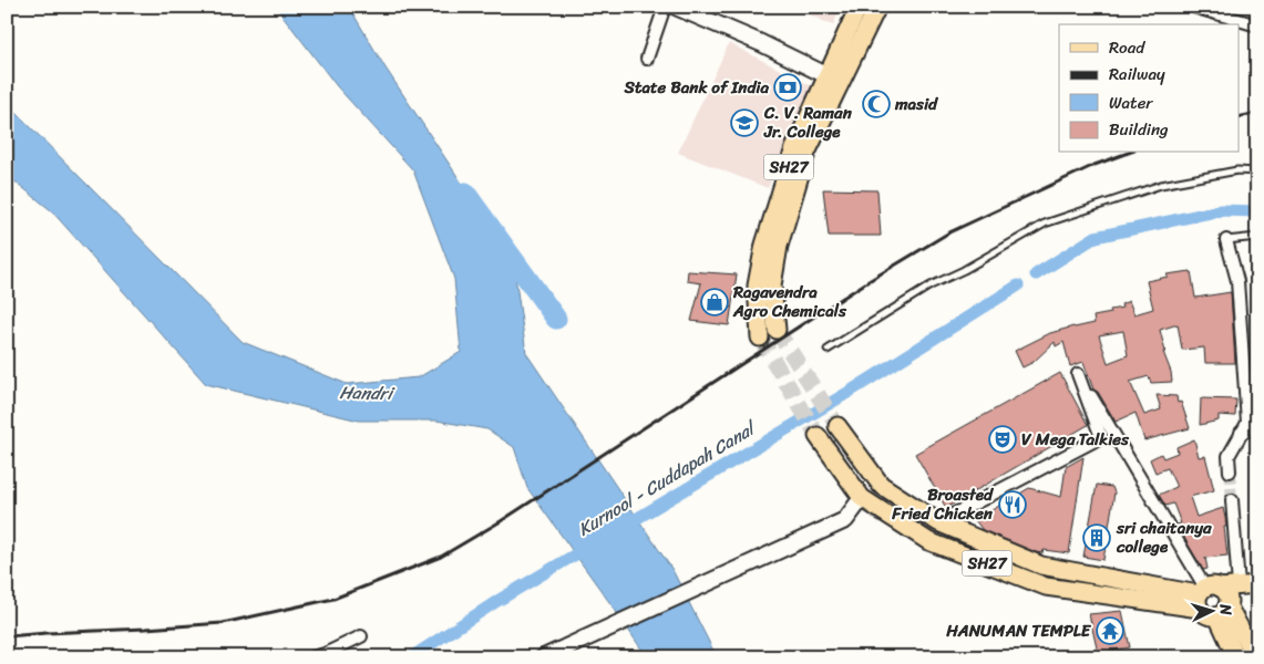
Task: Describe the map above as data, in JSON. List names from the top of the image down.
{
  "streets": {
    "main road": ["SH27"]
  },
  "water": ["Handri", "Kurnool - Cuddapah Canal"],
  "places": {
    "bank": ["State Bank of India"],
    "mosque": ["masid"],
    "school or university": ["C. V. Raman Jr. College"],
    "shop": ["Ragavendra Agro Chemicals"],
    "theatre": ["V Mega Talkies"],
    "restaurant": ["Broasted Fried Chicken"],
    "building": ["sri chaitanya college"],
    "temple": ["HANUMAN TEMPLE"]
  },
  "legend": [
    "Road",
    "Railway",
    "Water",
    "Building"
  ],
  "north": "right"
}
